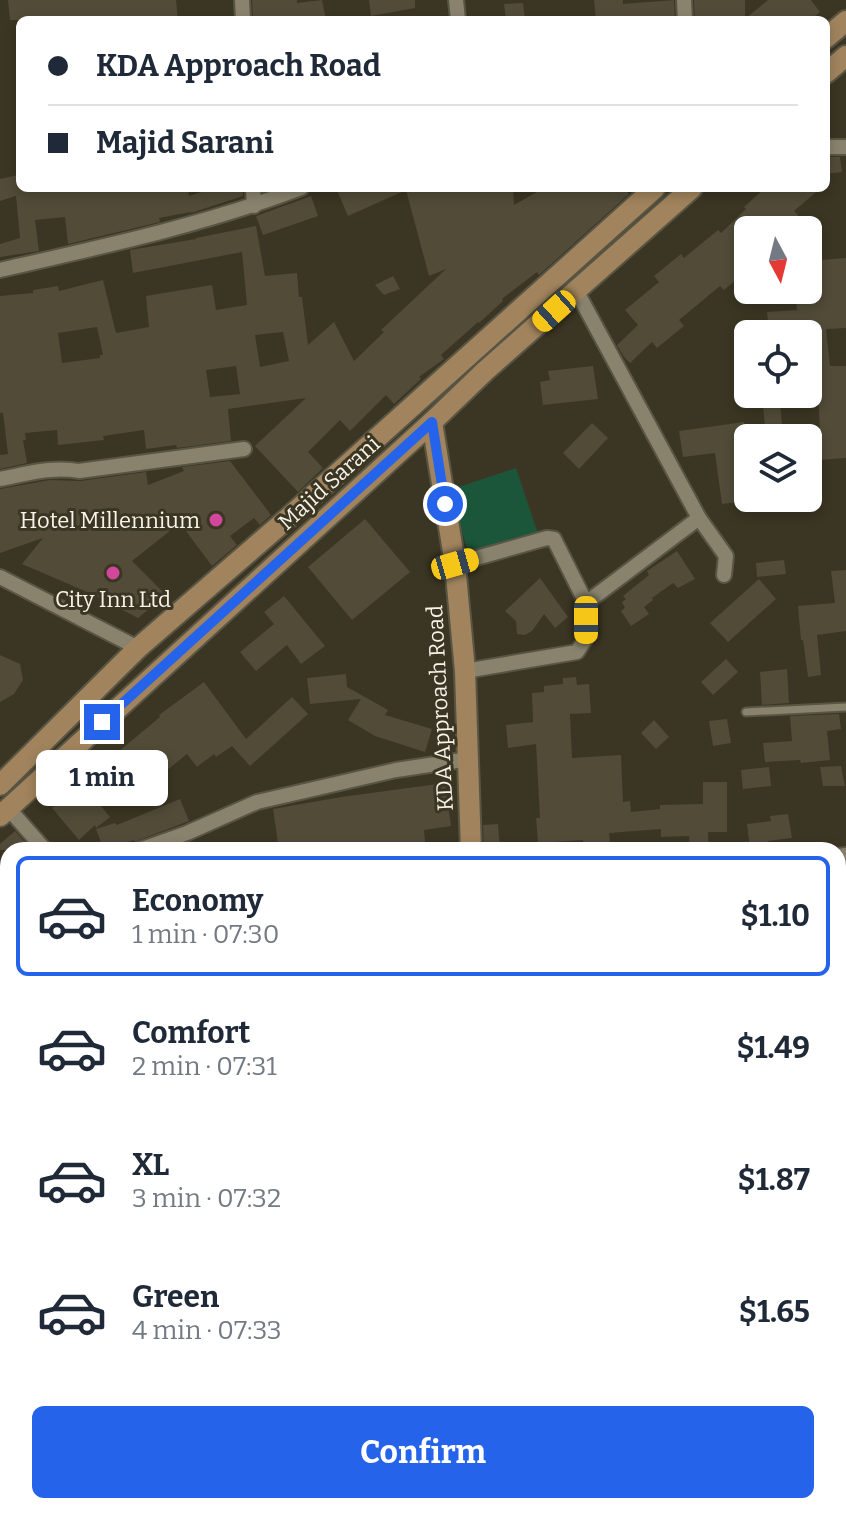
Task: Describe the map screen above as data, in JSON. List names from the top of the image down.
{
  "streets": {
    "main road": ["Majid Sarani", "KDA Approach Road"]
  },
  "crossings": [
    ["Majid Sarani", "KDA Approach Road"]
  ],
  "places": ["Hotel Millennium", "City Inn Ltd"],
  "north": "bottom",
  "page": {
    "banner": ["KDA Approach Road", "Majid Sarani"],
    "bubble": "1 min",
    "list": [
      {
        "name": "Economy",
        "note": "1 min · 07:30",
        "value": "$1.10"
      },
      {
        "name": "Comfort",
        "note": "2 min · 07:31",
        "value": "$1.49"
      },
      {
        "name": "XL",
        "note": "3 min · 07:32",
        "value": "$1.87"
      },
      {
        "name": "Green",
        "note": "4 min · 07:33",
        "value": "$1.65"
      }
    ],
    "buttons": "Confirm"
  }
}
